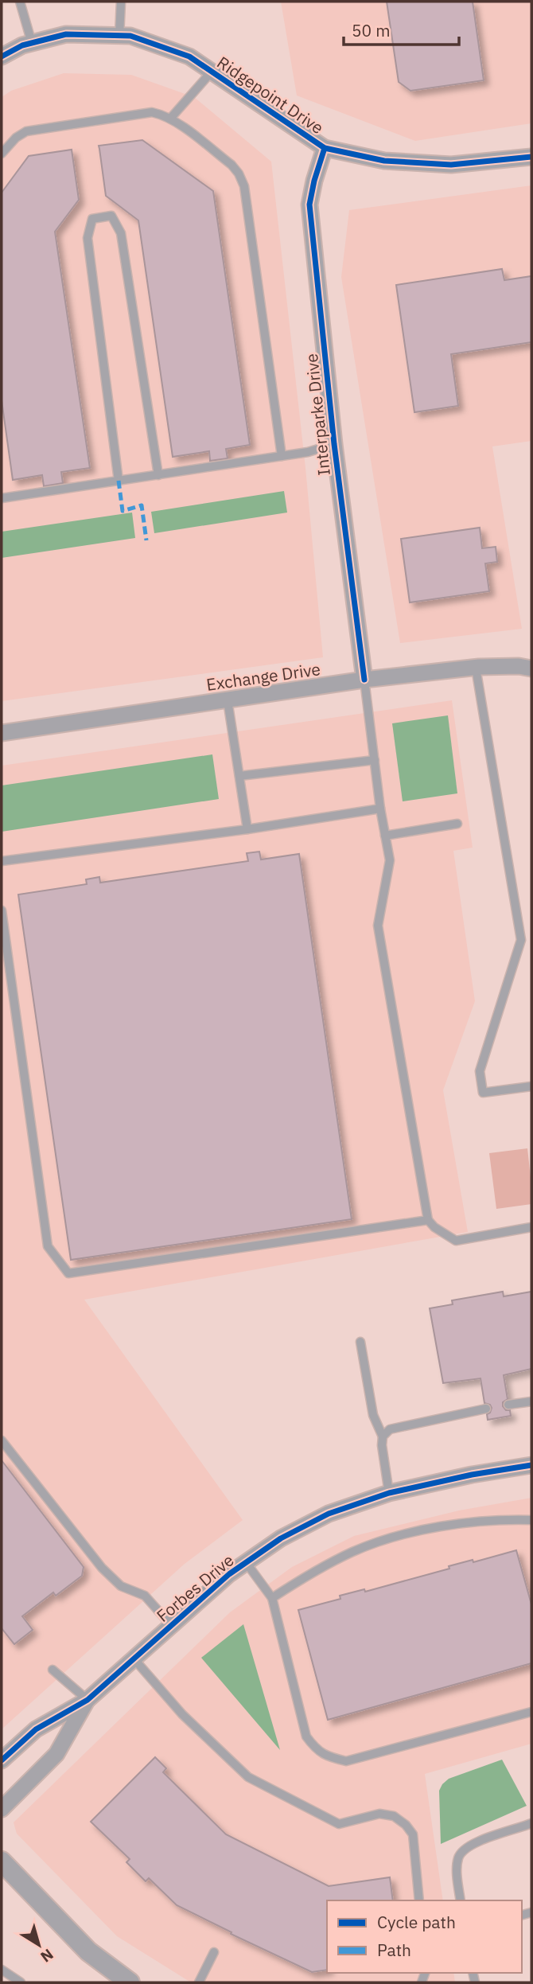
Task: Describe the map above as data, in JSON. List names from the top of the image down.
{
  "streets": {
    "street": [
      "Ridgepoint Drive",
      "Interparke Drive",
      "Exchange Drive",
      "Forbes Drive"
    ]
  },
  "crossings": [
    ["Ridgepoint Drive", "Interparke Drive"],
    ["Interparke Drive", "Exchange Drive"]
  ],
  "legend": ["Cycle path", "Path"],
  "scale_bar": "50 m",
  "north": "bottom right"
}
